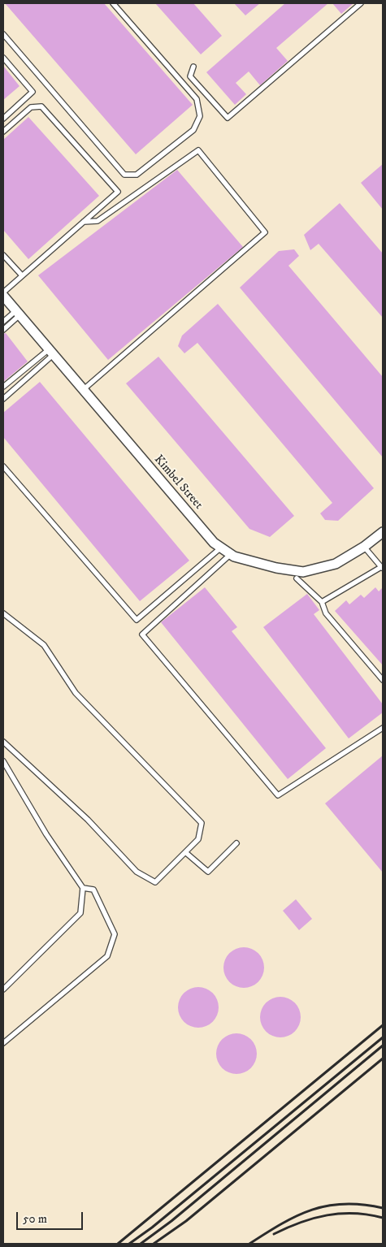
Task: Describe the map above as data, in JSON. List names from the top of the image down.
{
  "streets": {
    "street": ["Kimbel Street"]
  },
  "scale_bar": "50 m"
}
